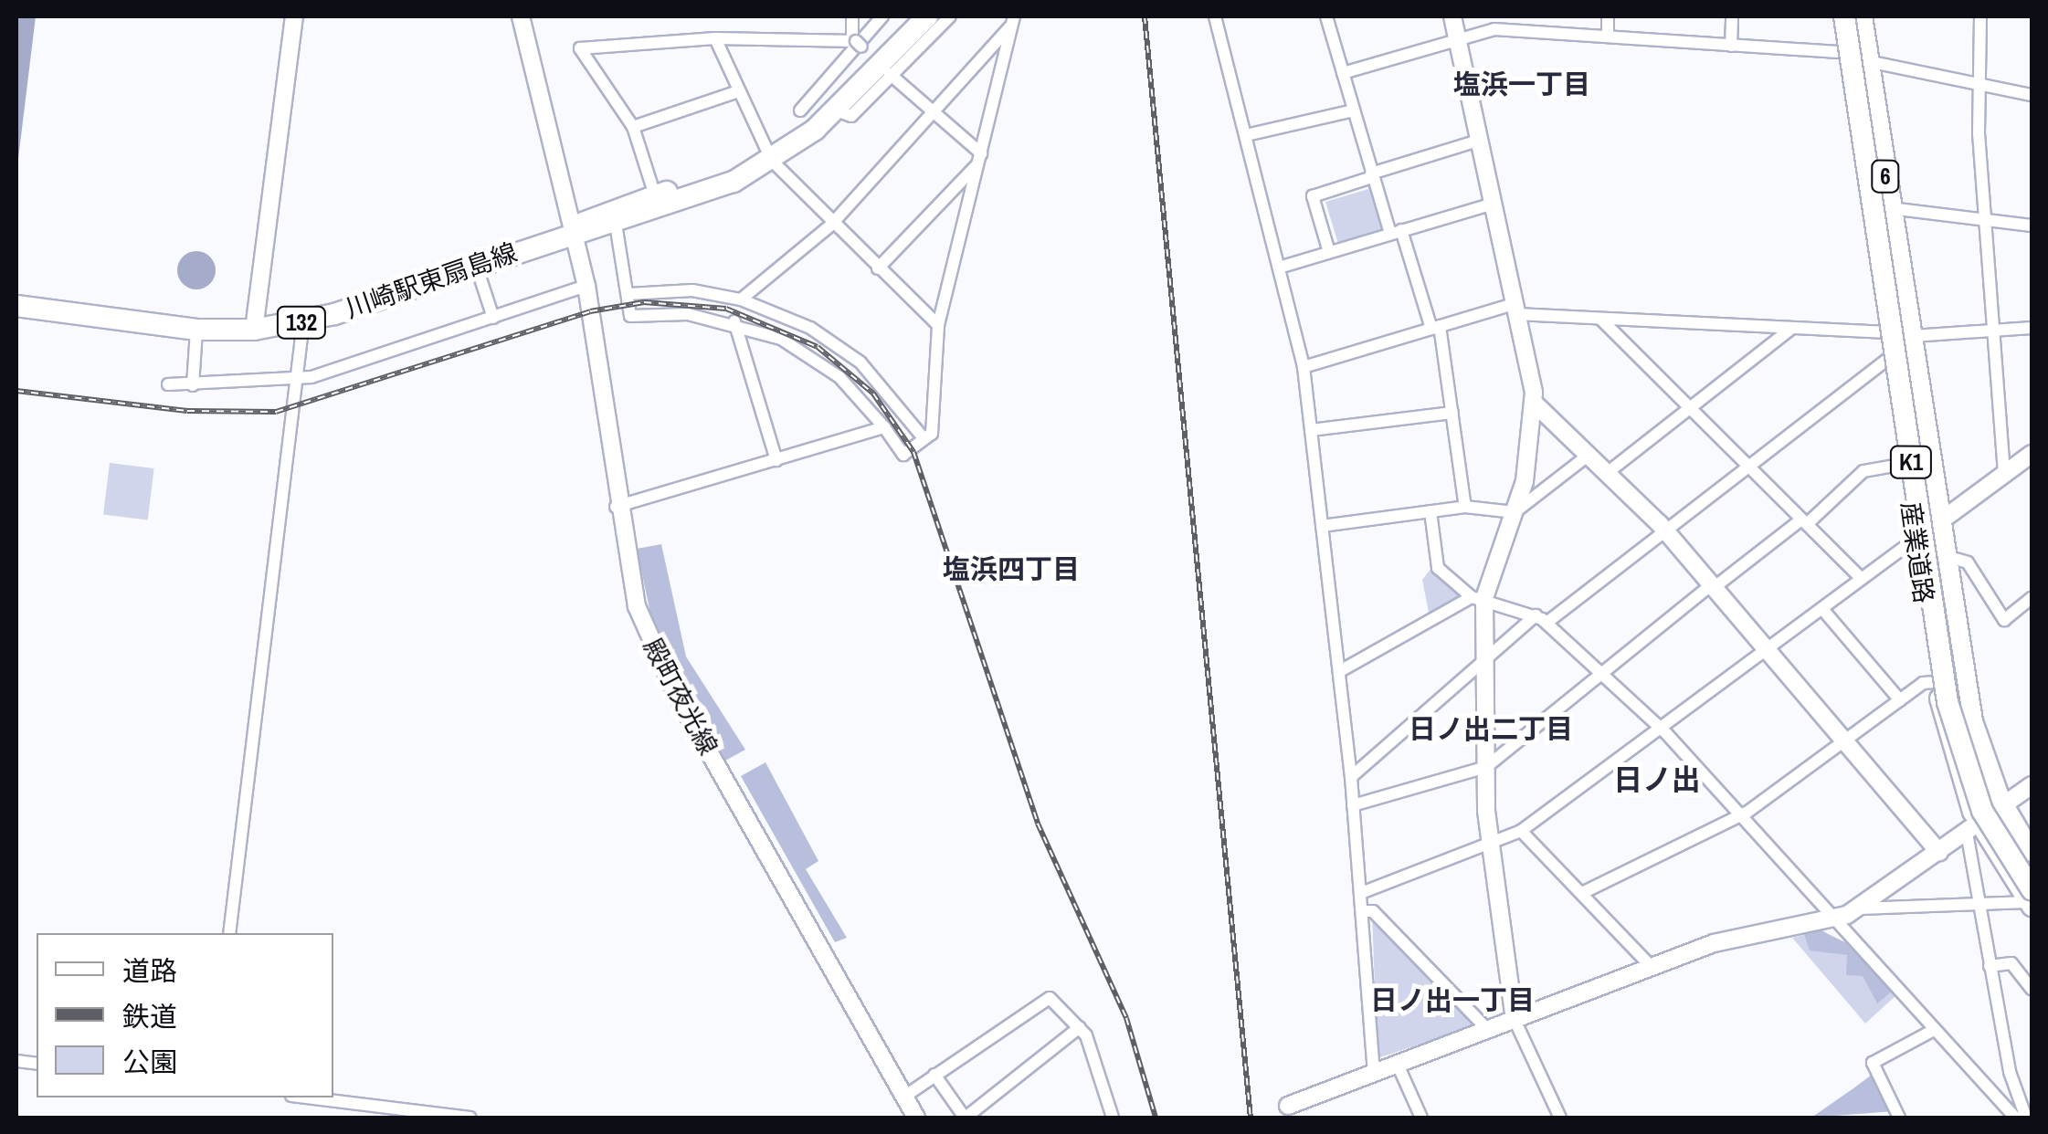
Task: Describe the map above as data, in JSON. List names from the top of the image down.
{
  "streets": {
    "highway": ["川崎駅東扇島線", "132", "K1"],
    "main road": ["6", "産業道路"],
    "street": ["殿町夜光線"]
  },
  "crossings": [
    ["川崎駅東扇島線", "殿町夜光線"],
    ["K1", "産業道路"]
  ],
  "districts": [
    "塩浜一丁目",
    "塩浜四丁目",
    "日ノ出二丁目",
    "日ノ出",
    "日ノ出一丁目"
  ],
  "legend": ["道路", "鉄道", "公園"]
}
